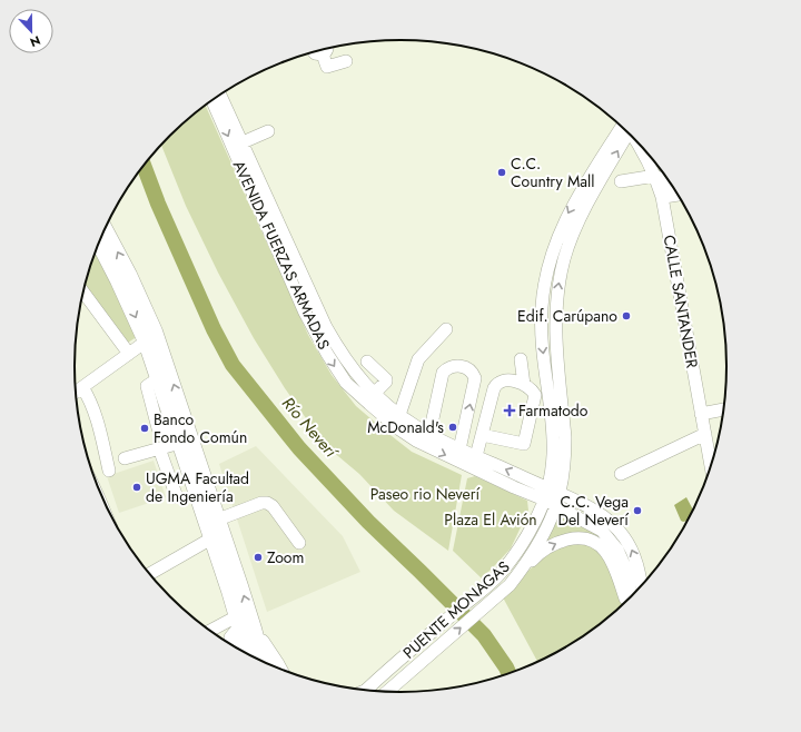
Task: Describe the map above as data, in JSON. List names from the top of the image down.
{
  "streets": {
    "street": ["AVENIDA FUERZAS ARMADAS", "CALLE SANTANDER", "PUENTE MONAGAS"]
  },
  "crossings": [
    ["AVENIDA FUERZAS ARMADAS", "PUENTE MONAGAS"]
  ],
  "water": ["Río Neverí"],
  "parks": ["Paseo rio Neverí", "Plaza El Avión"],
  "places": {
    "other": [
      "C.C. Country Mall",
      "Edif. Carúpano",
      "McDonald's",
      "Banco Fondo Común",
      "UGMA Facultad de Ingeniería",
      "C.C. Vega Del Neverí",
      "Zoom"
    ],
    "health": ["Farmatodo"]
  },
  "north": "bottom"
}
